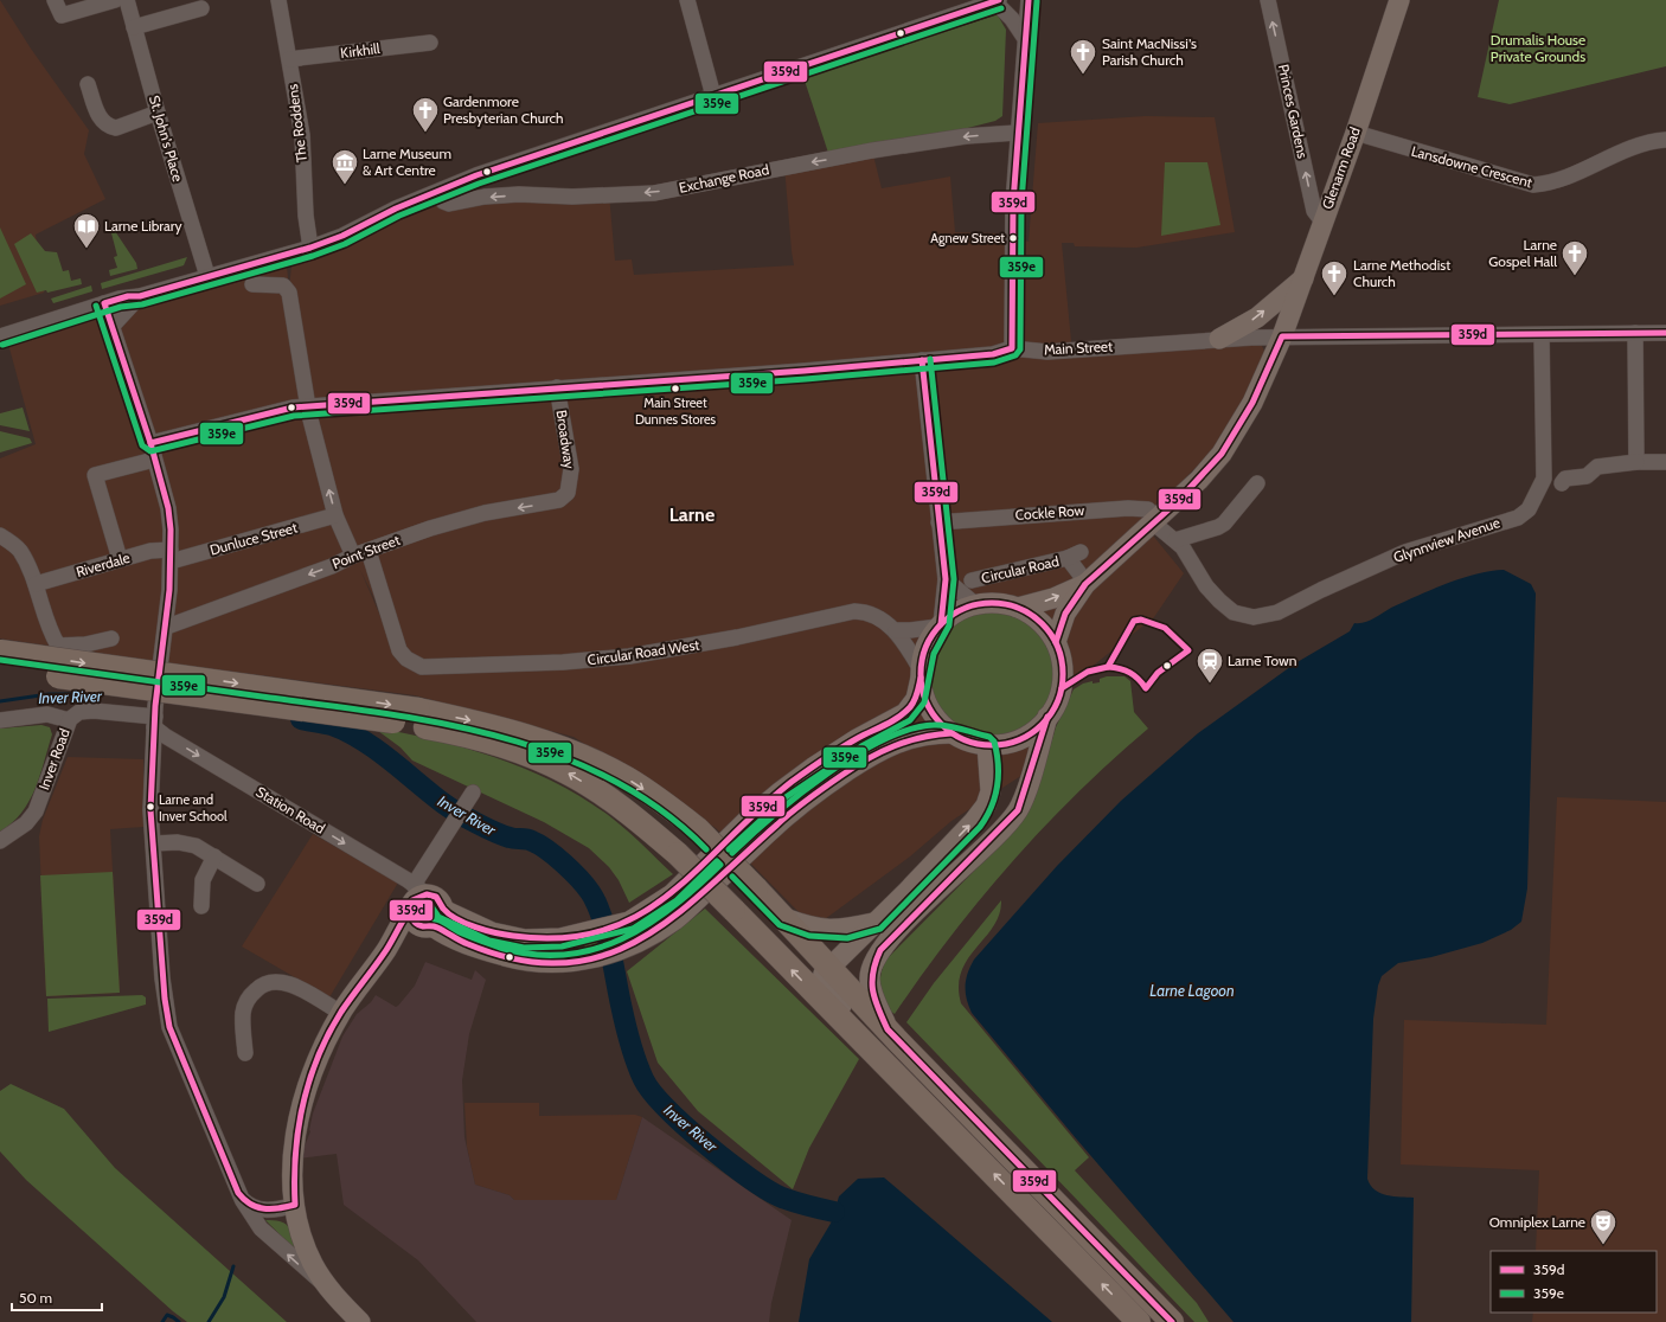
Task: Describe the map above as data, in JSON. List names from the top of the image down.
{
  "streets": {
    "main road": ["Glenarm Road"],
    "street": [
      "Kirkhill",
      "Princes Gardens",
      "The Roddens",
      "St. John's Place",
      "Lansdowne Crescent",
      "Exchange Road",
      "Main Street",
      "Broadway",
      "Cockle Row",
      "Dunluce Street",
      "Glynnview Avenue",
      "Point Street",
      "Riverdale",
      "Circular Road",
      "Circular Road West",
      "Inver Road",
      "Station Road"
    ]
  },
  "crossings": [
    ["Kirkhill", "The Roddens"],
    ["Princes Gardens", "Glenarm Road"],
    ["Lansdowne Crescent", "Glenarm Road"],
    ["Glenarm Road", "Main Street"],
    ["Main Street", "Broadway"],
    ["Main Street", "Glynnview Avenue"],
    ["Broadway", "Point Street"],
    ["Cockle Row", "Glynnview Avenue"],
    ["Dunluce Street", "Riverdale"],
    ["Point Street", "Circular Road West"],
    ["Inver Road", "Station Road"]
  ],
  "one_way": ["Princes Gardens", "Point Street"],
  "districts": ["Larne"],
  "water": ["Inver River", "Larne Lagoon"],
  "parks": ["Drumalis House Private Grounds"],
  "places": {
    "church": [
      "Saint MacNissi's Parish Church",
      "Gardenmore Presbyterian Church",
      "Larne Gospel Hall",
      "Larne Methodist Church"
    ],
    "museum": ["Larne Museum & Art Centre"],
    "other": ["Agnew Street", "Main Street Dunnes Stores", "Larne and Inver School"],
    "library": ["Larne Library"],
    "station": ["Larne Town"],
    "theatre": ["Omniplex Larne"]
  },
  "lines": ["transit line 359d", "transit line 359e"],
  "legend": ["359d", "359e"],
  "scale_bar": "50 m"
}
